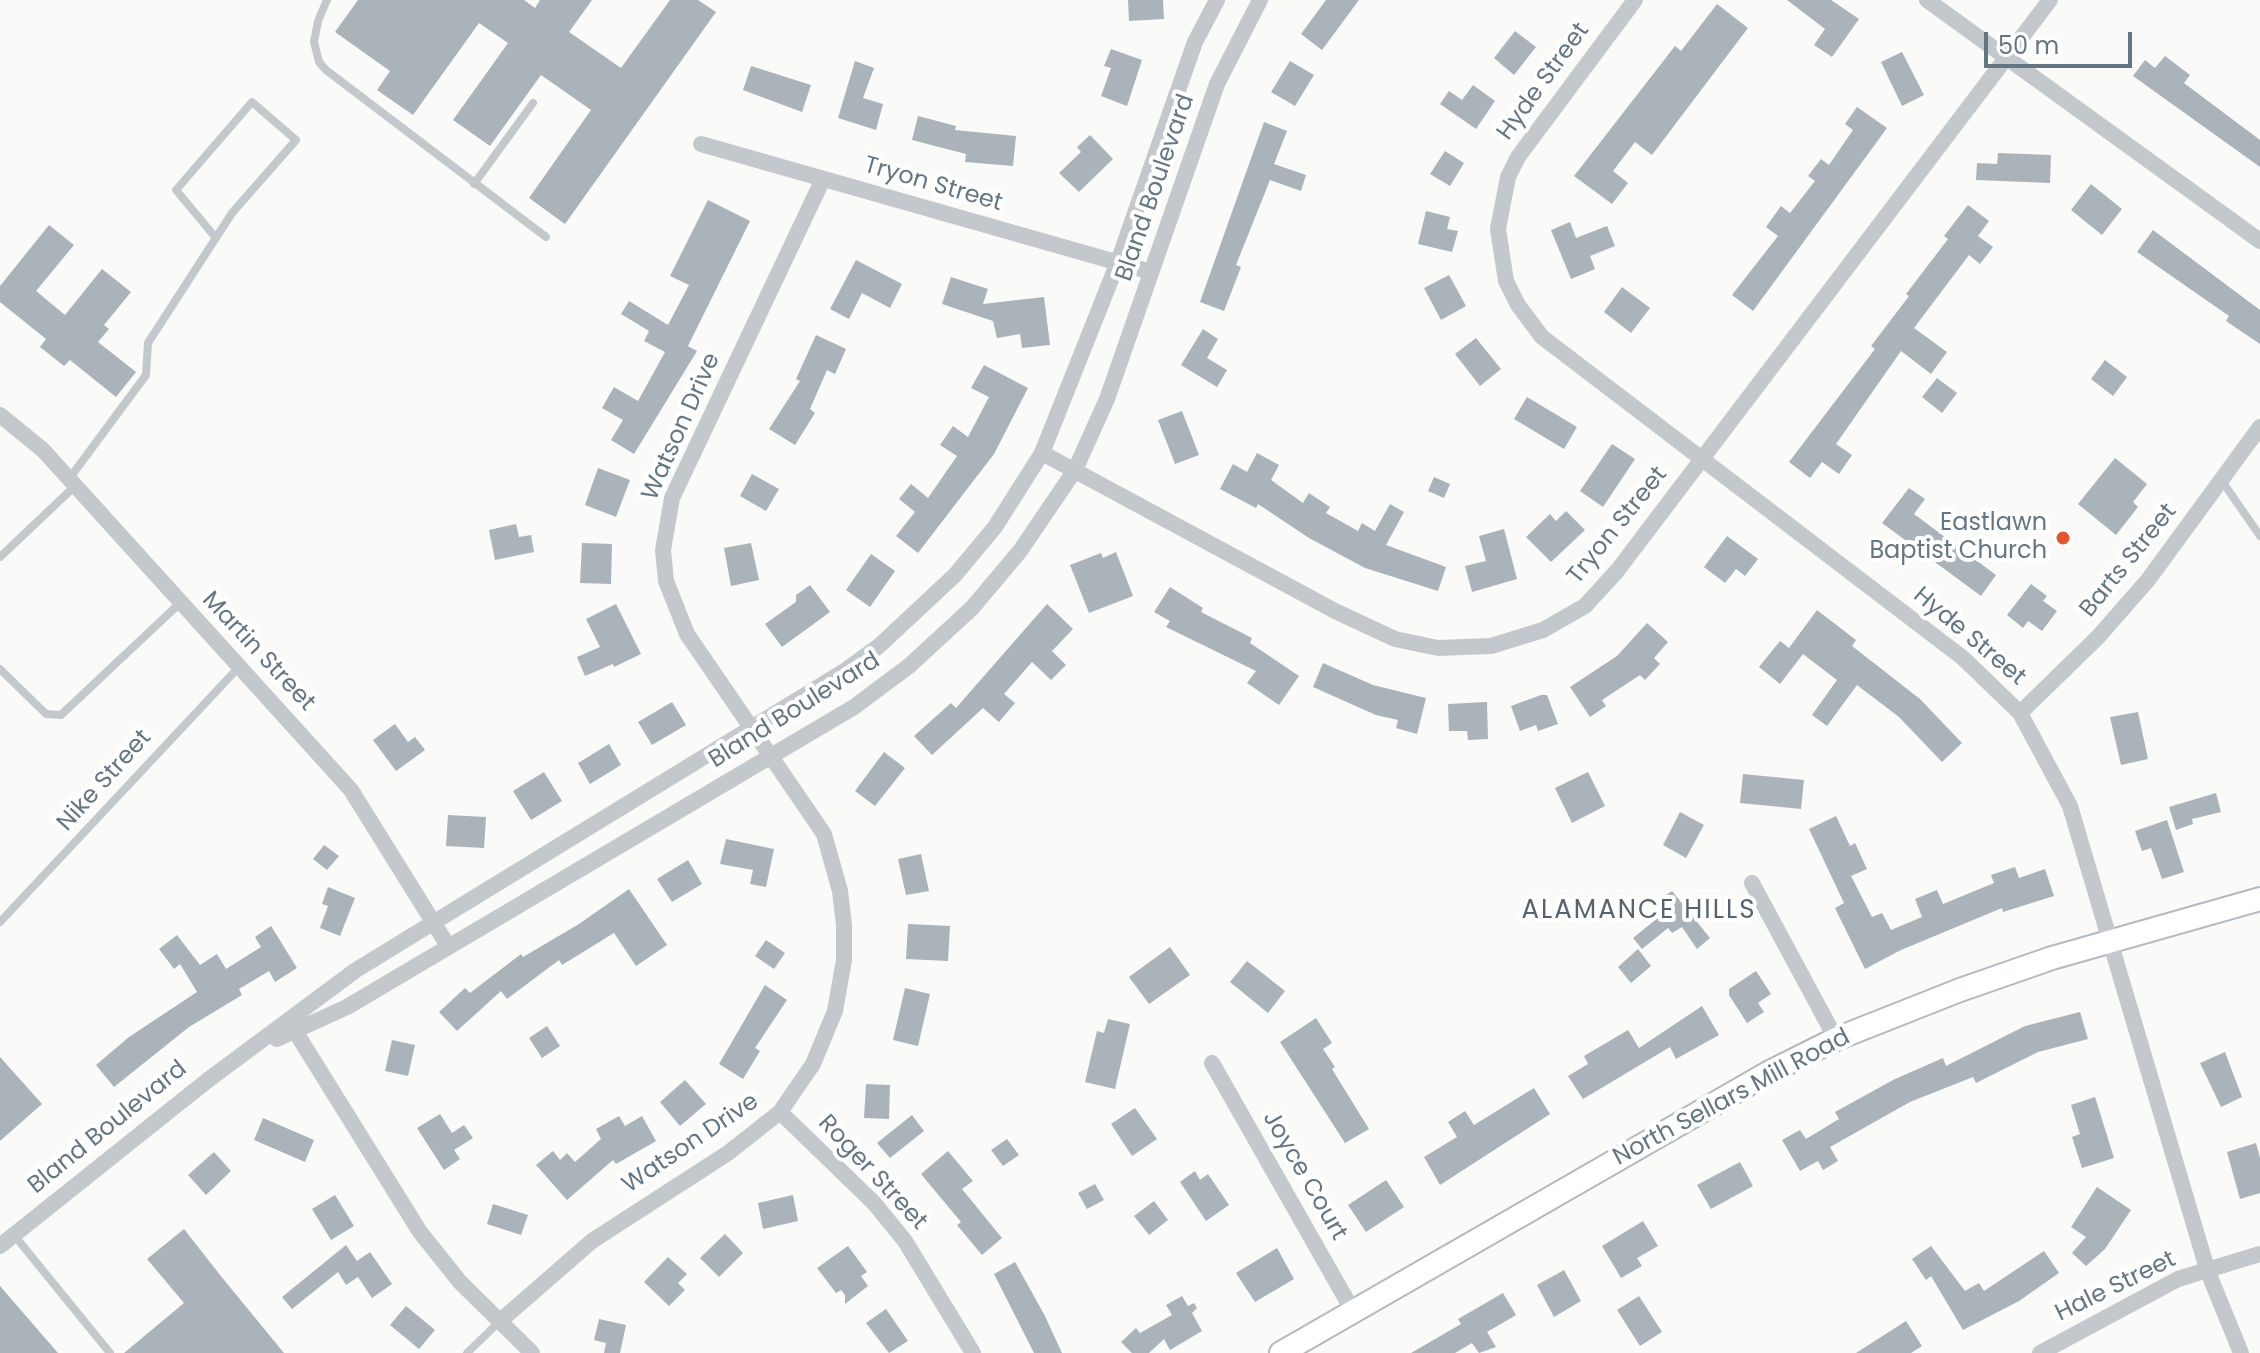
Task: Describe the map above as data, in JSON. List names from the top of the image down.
{
  "streets": {
    "street": [
      "Hyde Street",
      "Tryon Street",
      "Bland Boulevard",
      "Watson Drive",
      "Barts Street",
      "Martin Street",
      "North Sellars Mill Road",
      "Roger Street",
      "Joyce Court",
      "Hale Street"
    ],
    "lane": ["Nike Street"]
  },
  "crossings": [
    ["Hyde Street", "Tryon Street"],
    ["Hyde Street", "Barts Street"],
    ["Hyde Street", "North Sellars Mill Road"],
    ["Hyde Street", "Hale Street"],
    ["Tryon Street", "Bland Boulevard"],
    ["Tryon Street", "Watson Drive"],
    ["Bland Boulevard", "Watson Drive"],
    ["Bland Boulevard", "Martin Street"],
    ["Watson Drive", "Roger Street"],
    ["Martin Street", "Nike Street"],
    ["North Sellars Mill Road", "Joyce Court"]
  ],
  "districts": ["ALAMANCE HILLS"],
  "places": ["Eastlawn Baptist Church"],
  "scale_bar": "50 m"
}
